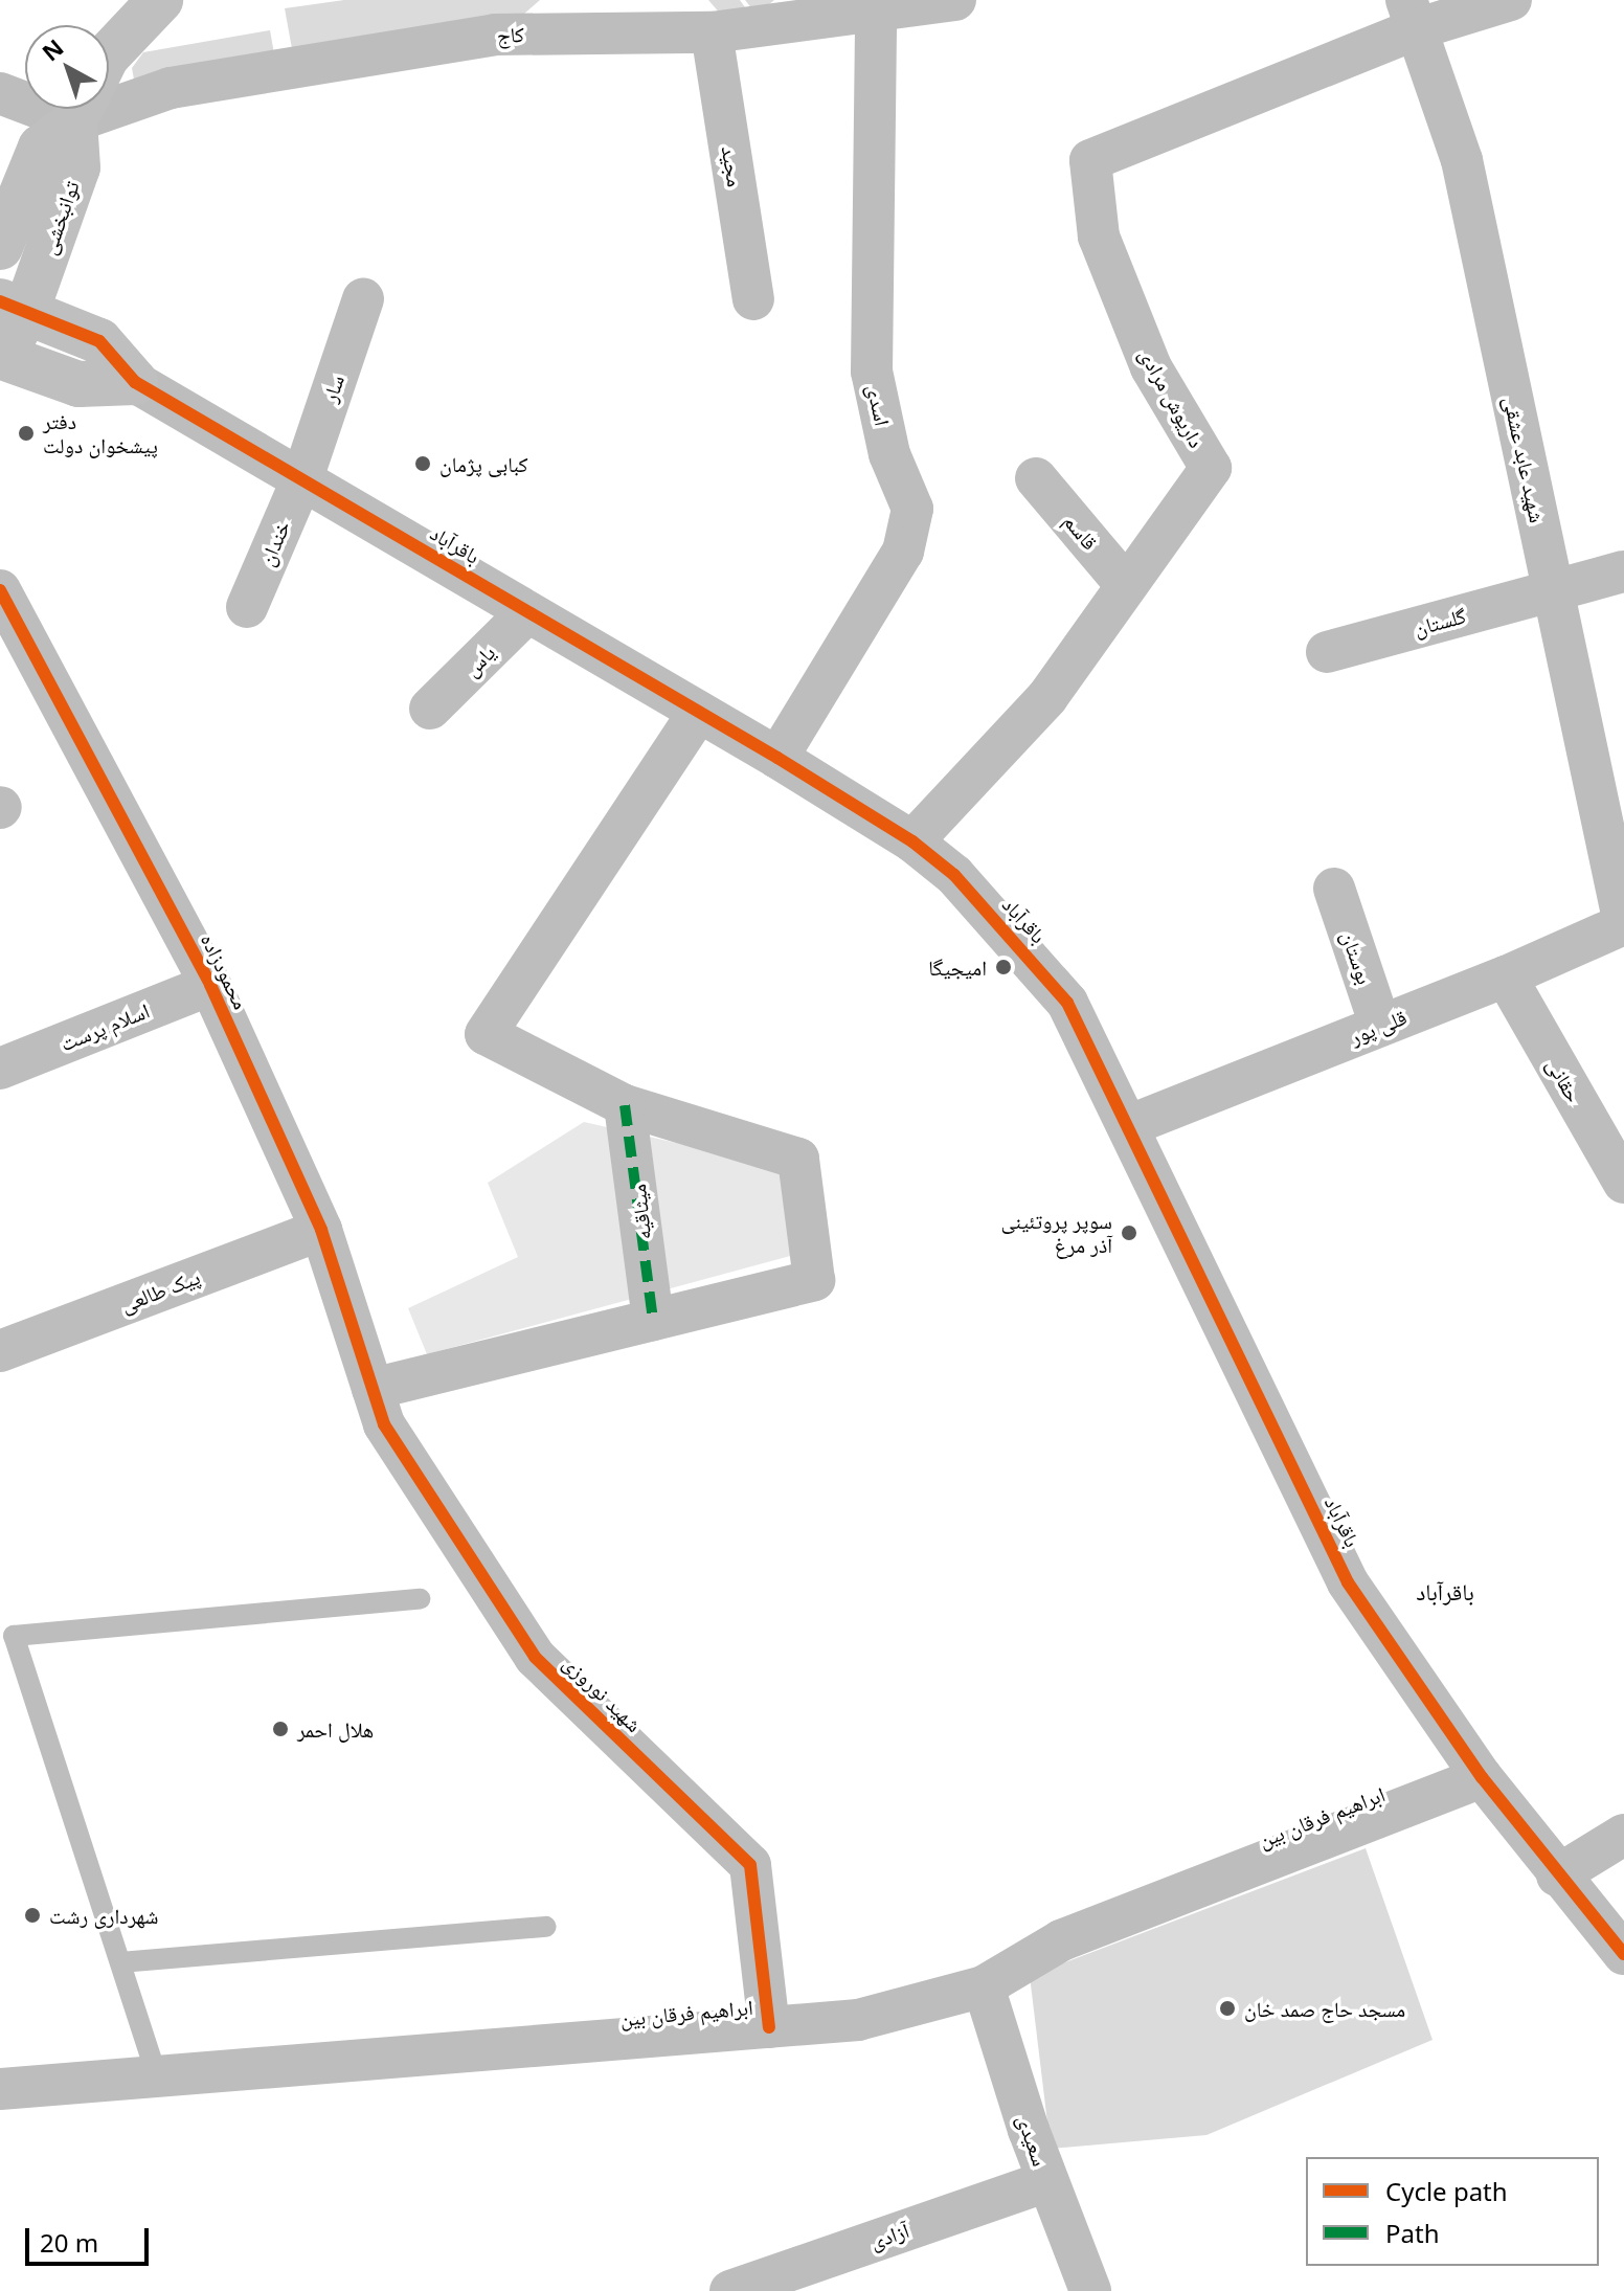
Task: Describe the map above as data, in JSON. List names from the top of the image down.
{
  "streets": {
    "street": [
      "کاج",
      "مجید",
      "توانبخشی",
      "سار",
      "داریوش مرادی",
      "اسدی",
      "شهید عابد عشقی",
      "قاسم",
      "خندان",
      "باقرآباد",
      "گلستان",
      "یاس",
      "بوستان",
      "محمودزاده",
      "اسلام پرست",
      "قلی پور",
      "حقانی",
      "میثاقیه",
      "پیک طالعی",
      "شهید نوروزی",
      "ابراهیم فرقان بین",
      "سعیدی",
      "آزادی"
    ]
  },
  "crossings": [
    ["کاج", "مجید"],
    ["کاج", "اسدی"],
    ["توانبخشی", "باقرآباد"],
    ["سار", "خندان"],
    ["سار", "باقرآباد"],
    ["داریوش مرادی", "شهید عابد عشقی"],
    ["داریوش مرادی", "قاسم"],
    ["داریوش مرادی", "باقرآباد"],
    ["اسدی", "باقرآباد"],
    ["شهید عابد عشقی", "گلستان"],
    ["شهید عابد عشقی", "قلی پور"],
    ["خندان", "باقرآباد"],
    ["باقرآباد", "یاس"],
    ["باقرآباد", "قلی پور"],
    ["باقرآباد", "ابراهیم فرقان بین"],
    ["بوستان", "قلی پور"],
    ["محمودزاده", "اسلام پرست"],
    ["محمودزاده", "پیک طالعی"],
    ["محمودزاده", "شهید نوروزی"],
    ["قلی پور", "حقانی"],
    ["شهید نوروزی", "ابراهیم فرقان بین"],
    ["ابراهیم فرقان بین", "سعیدی"],
    ["سعیدی", "آزادی"]
  ],
  "districts": ["باقرآباد"],
  "places": [
    "دفتر پیشخوان دولت",
    "کبابی پژمان",
    "امیجیگا",
    "سوپر پروتئینی آذر مرغ",
    "هلال احمر",
    "شهرداری رشت",
    "مسجد حاج صمد خان"
  ],
  "legend": ["Cycle path", "Path"],
  "scale_bar": "20 m",
  "north": "top left"
}
